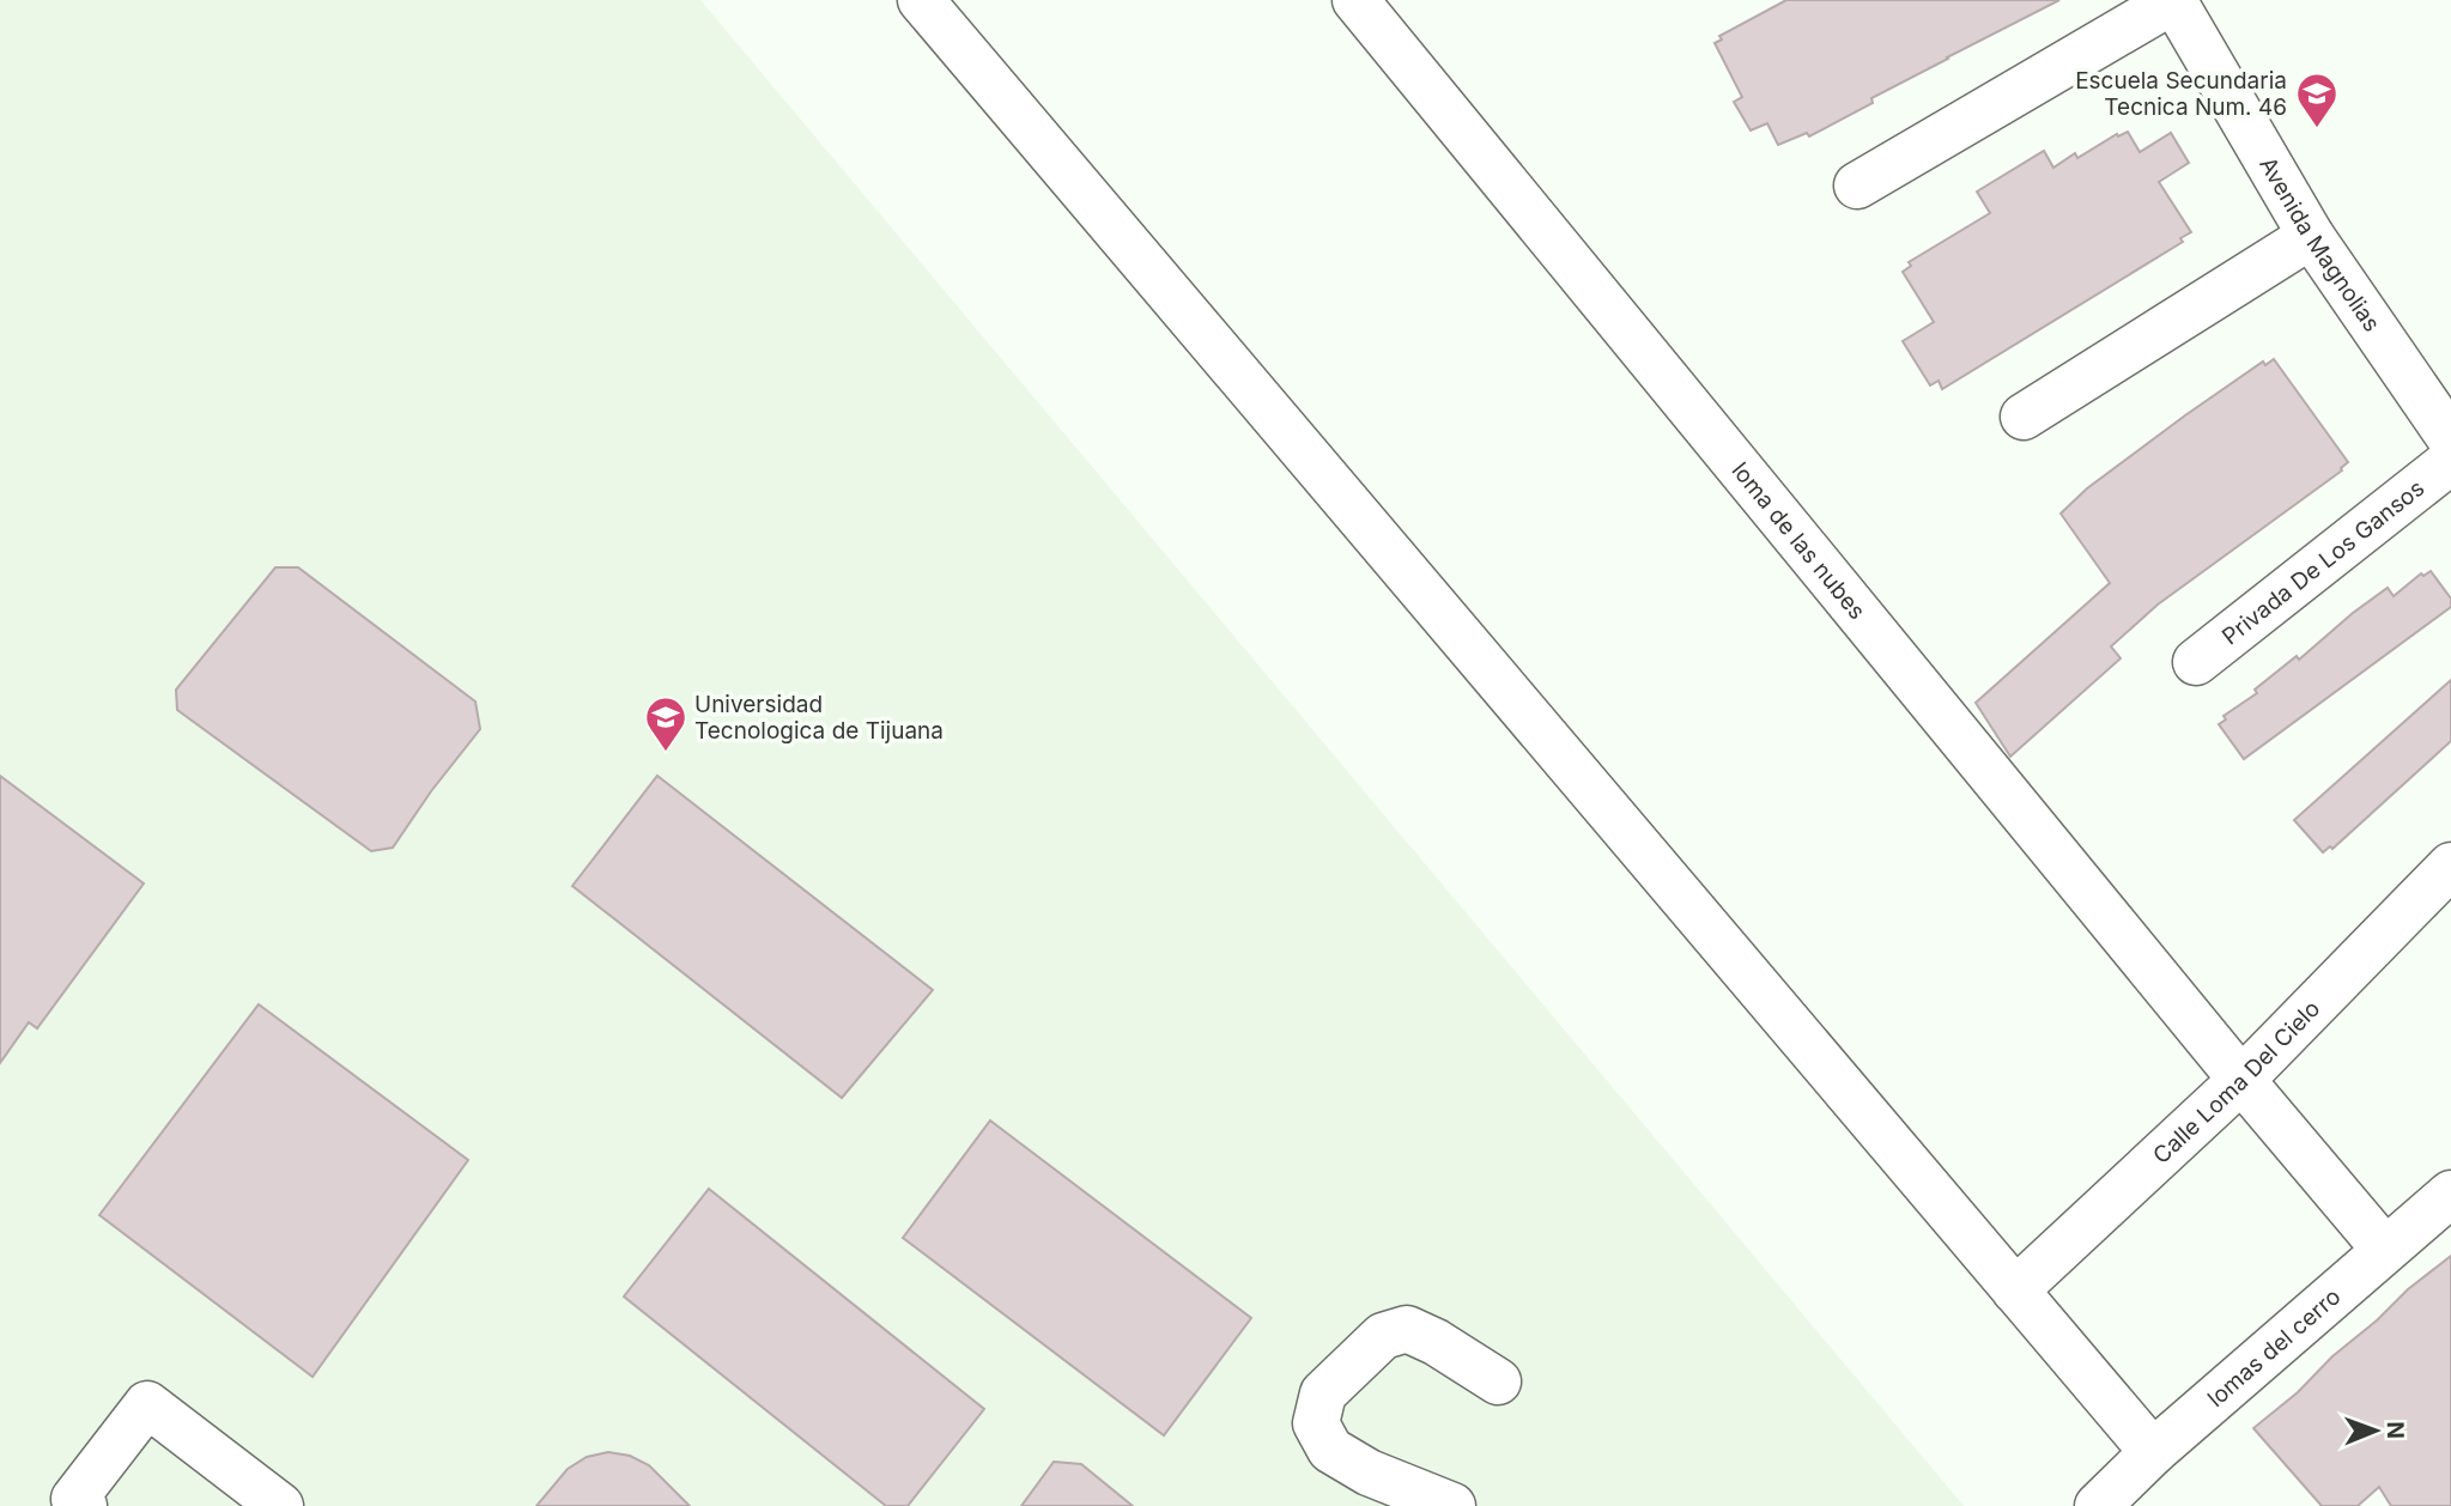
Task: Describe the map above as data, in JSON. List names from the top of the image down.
{
  "streets": {
    "street": [
      "Avenida Magnolias",
      "loma de las nubes",
      "Privada De Los Gansos",
      "Calle Loma Del Cielo",
      "lomas del cerro"
    ]
  },
  "crossings": [
    ["loma de las nubes", "Calle Loma Del Cielo"],
    ["loma de las nubes", "lomas del cerro"]
  ],
  "places": {
    "school or university": ["Escuela Secundaria Tecnica Num. 46", "Universidad Tecnologica de Tijuana"]
  },
  "north": "right"
}
